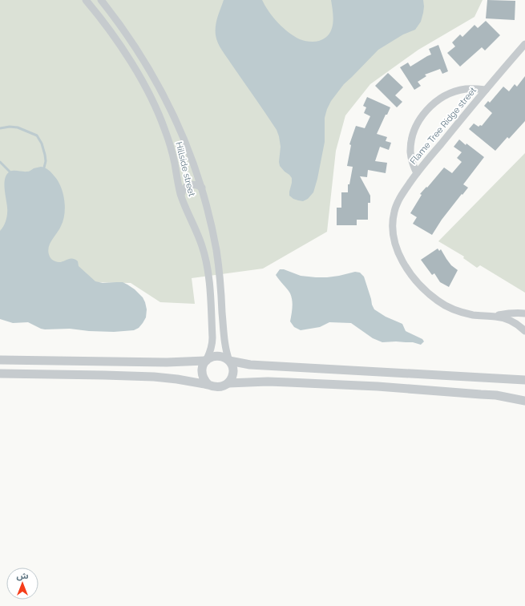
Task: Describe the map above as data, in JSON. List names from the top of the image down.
{
  "streets": {
    "street": ["Flame Tree Ridge street", "Hillside street"]
  },
  "north": "top"
}
